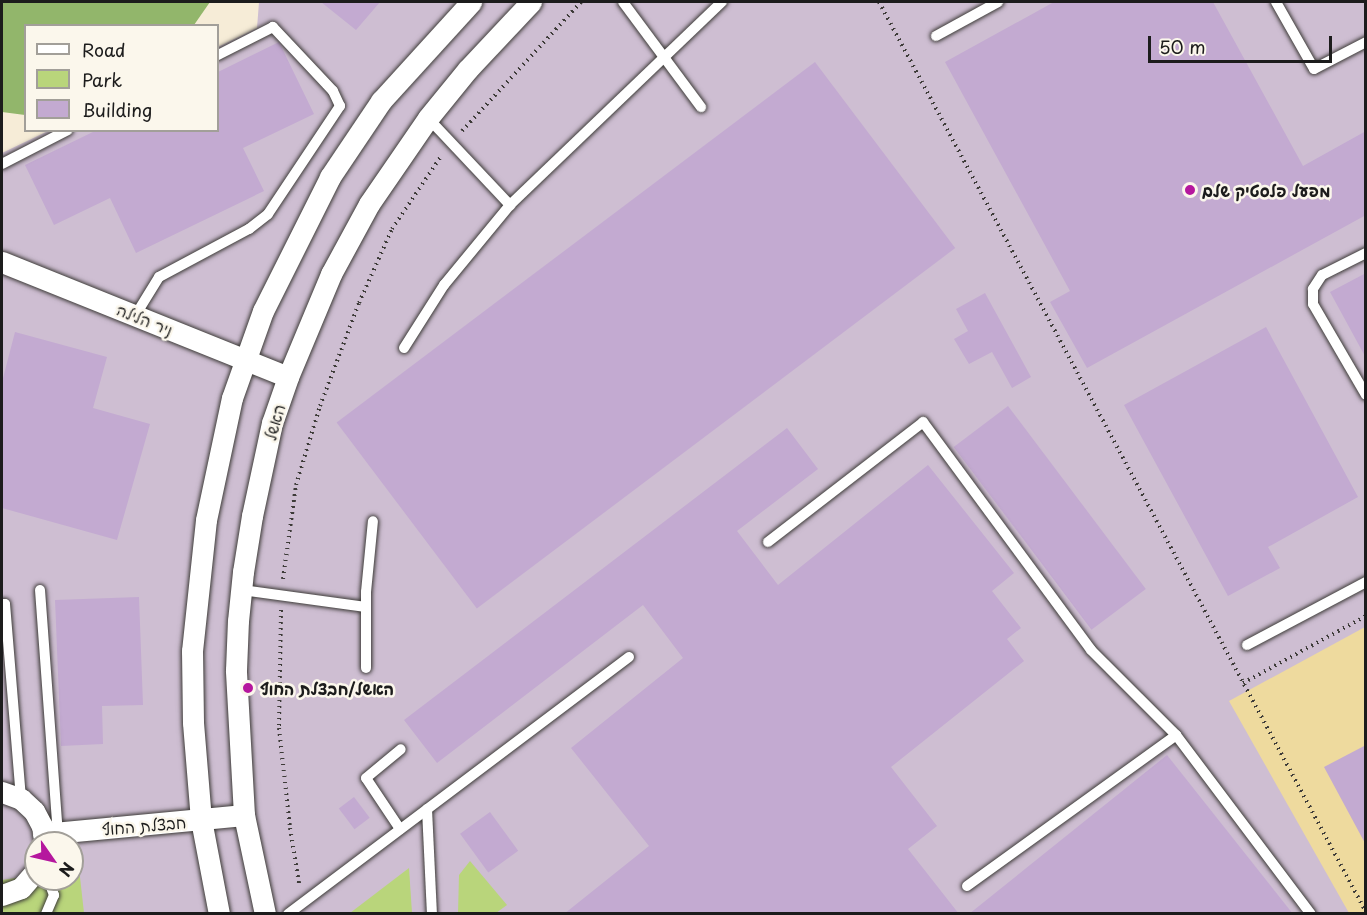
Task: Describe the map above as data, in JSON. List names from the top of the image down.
{
  "streets": {
    "street": ["ניר הלילה", "האשל", "חבצלת החוף"]
  },
  "crossings": [
    ["ניר הלילה", "האשל"],
    ["האשל", "חבצלת החוף"]
  ],
  "places": ["מפעל פלסטיק שלם", "האשל/חבצלת החוף"],
  "legend": ["Road", "Park", "Building"],
  "scale_bar": "50 m",
  "north": "bottom right"
}
